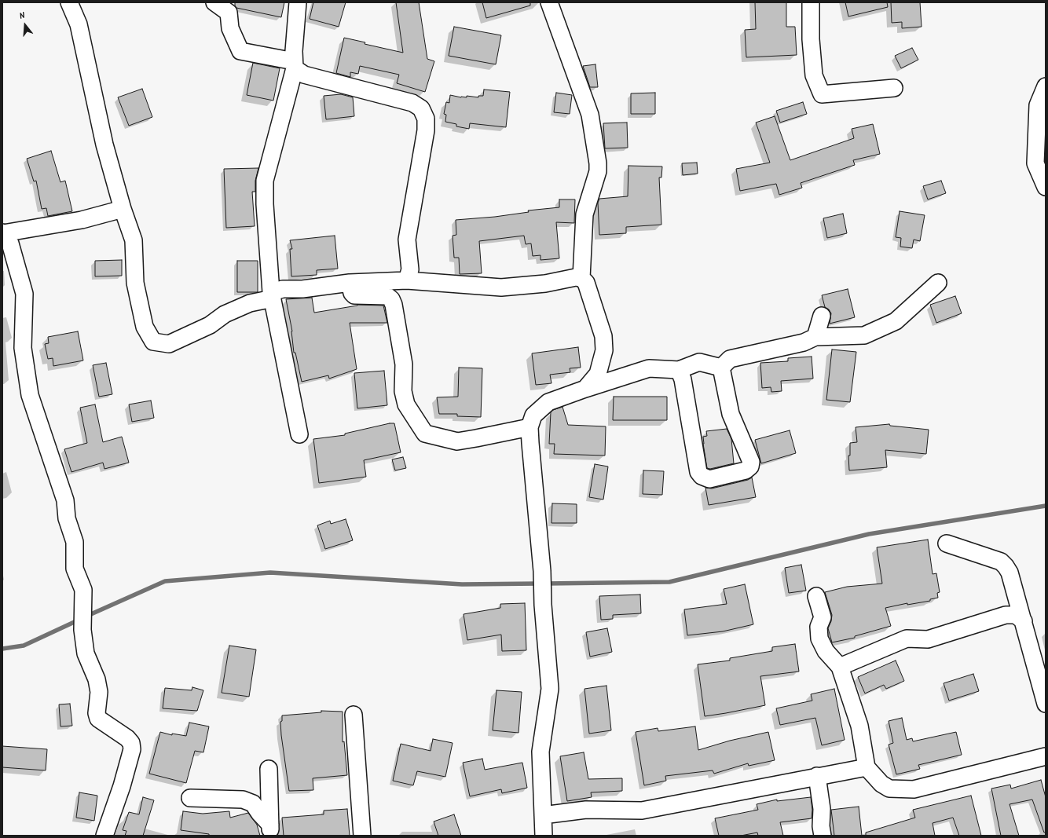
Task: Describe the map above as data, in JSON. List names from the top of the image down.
{
  "north": "top"
}
